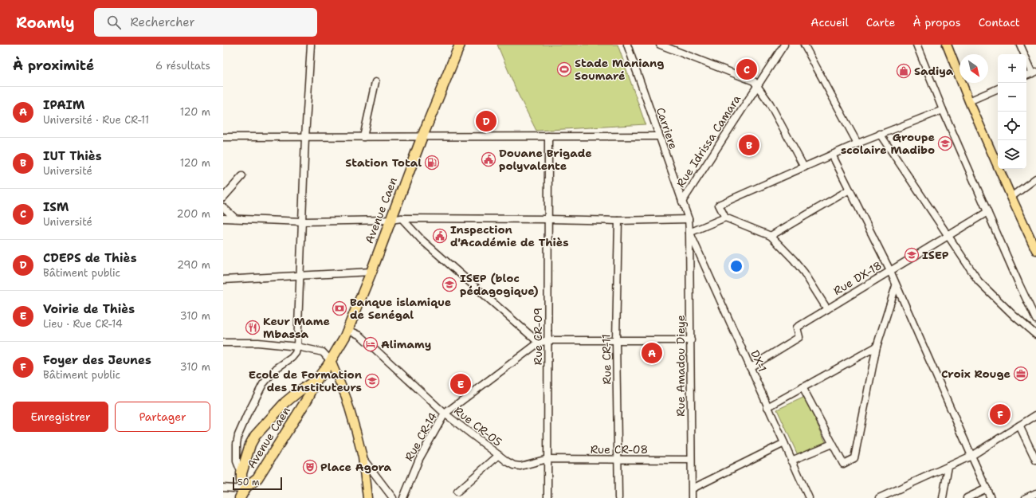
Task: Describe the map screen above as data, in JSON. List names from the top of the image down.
{
  "streets": {
    "highway": ["Avenue Caen"],
    "street": [
      "Carriere",
      "Rue Idrissa Camara",
      "Rue DX-18",
      "Rue CR-09",
      "Rue CR-11",
      "DX-1",
      "Rue Amadou Dieye",
      "Rue CR-05",
      "Rue CR-14",
      "Rue CR-08"
    ]
  },
  "crossings": [
    ["Carriere", "Rue Idrissa Camara"],
    ["Carriere", "Rue Amadou Dieye"],
    ["Avenue Caen", "Rue CR-05"],
    ["Rue DX-18", "DX-1"],
    ["Rue CR-09", "Rue CR-05"],
    ["Rue CR-09", "Rue CR-14"],
    ["Rue CR-09", "Rue CR-08"],
    ["Rue CR-11", "Rue CR-14"],
    ["Rue CR-11", "Rue CR-08"],
    ["DX-1", "Rue Amadou Dieye"],
    ["Rue Amadou Dieye", "Rue CR-14"],
    ["Rue Amadou Dieye", "Rue CR-08"],
    ["Rue CR-05", "Rue CR-14"],
    ["Rue CR-05", "Rue CR-08"]
  ],
  "places": {
    "sports": ["Stade Maniang Soumaré"],
    "shop": ["Sadiya"],
    "school or university": [
      "Groupe scolaire Madibo",
      "ISEP",
      "ISEP (bloc pédagogique)",
      "Ecole de Formation des Instituteurs"
    ],
    "public building": ["Douane Brigade polyvalente", "Inspection d'Académie de Thiès"],
    "fuel station": ["Station Total"],
    "bank": ["Banque islamique de Senégal"],
    "restaurant": ["Keur Mame Mbassa"],
    "hotel": ["Alimamy"],
    "office": ["Croix Rouge"],
    "theatre": ["Place Agora"]
  },
  "scale_bar": "50 m",
  "north": "bottom right",
  "page": {
    "header": "Roamly",
    "search": "Rechercher",
    "nav": [
      "Accueil",
      "Carte",
      "À propos",
      "Contact"
    ],
    "heading": ["À proximité", "6 résultats"],
    "map_buttons": ["+", "−"],
    "pins": [
      "C",
      "D",
      "B",
      "A",
      "E",
      "F"
    ],
    "list": [
      {
        "mark": "A",
        "name": "IPAIM",
        "note": "Université · Rue CR-11",
        "value": "120 m"
      },
      {
        "mark": "B",
        "name": "IUT Thiès",
        "note": "Université",
        "value": "120 m"
      },
      {
        "mark": "C",
        "name": "ISM",
        "note": "Université",
        "value": "200 m"
      },
      {
        "mark": "D",
        "name": "CDEPS de Thiès",
        "note": "Bâtiment public",
        "value": "290 m"
      },
      {
        "mark": "E",
        "name": "Voirie de Thiès",
        "note": "Lieu · Rue CR-14",
        "value": "310 m"
      },
      {
        "mark": "F",
        "name": "Foyer des Jeunes",
        "note": "Bâtiment public",
        "value": "310 m"
      }
    ],
    "buttons": ["Enregistrer", "Partager"],
    "scale": "50 m"
  }
}
